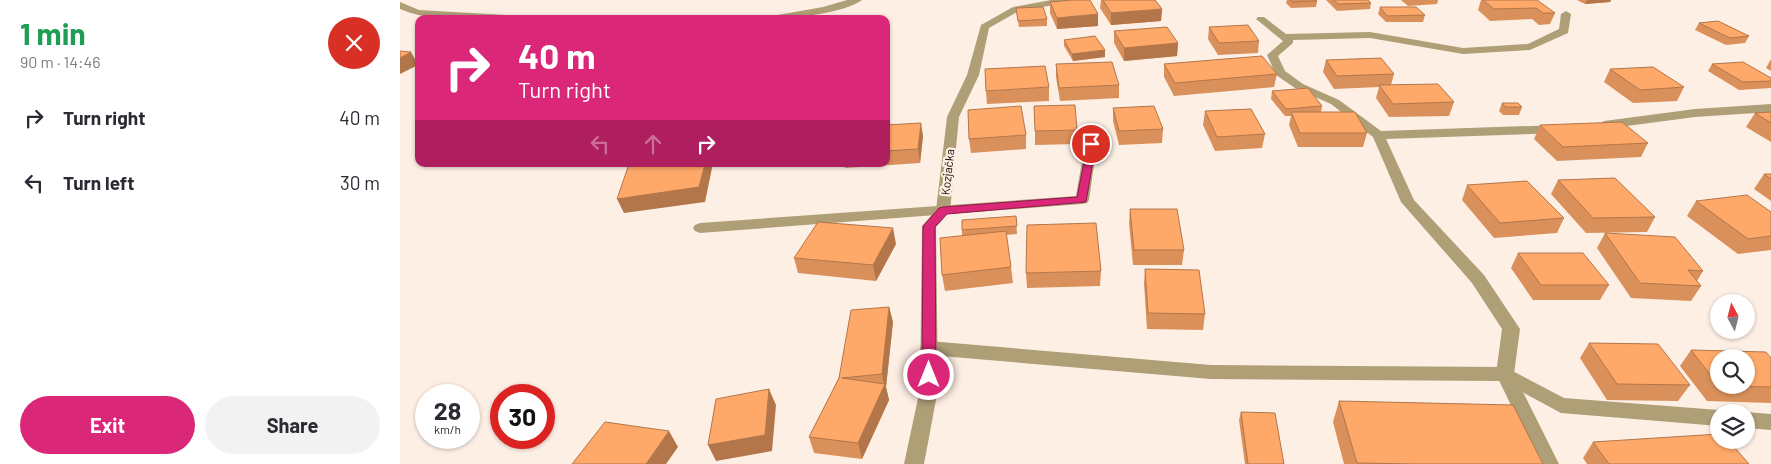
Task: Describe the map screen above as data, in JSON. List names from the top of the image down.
{
  "streets": {
    "street": ["Kozjačka"]
  },
  "north": "top",
  "page": {
    "heading": ["1 min", "90 m · 14:46"],
    "turn": ["40 m", "Turn right"],
    "list": [
      {
        "name": "Turn right",
        "value": "40 m"
      },
      {
        "name": "Turn left",
        "value": "30 m"
      }
    ],
    "speed": "28 km/h",
    "limit": "30",
    "buttons": ["Exit", "Share"]
  }
}
